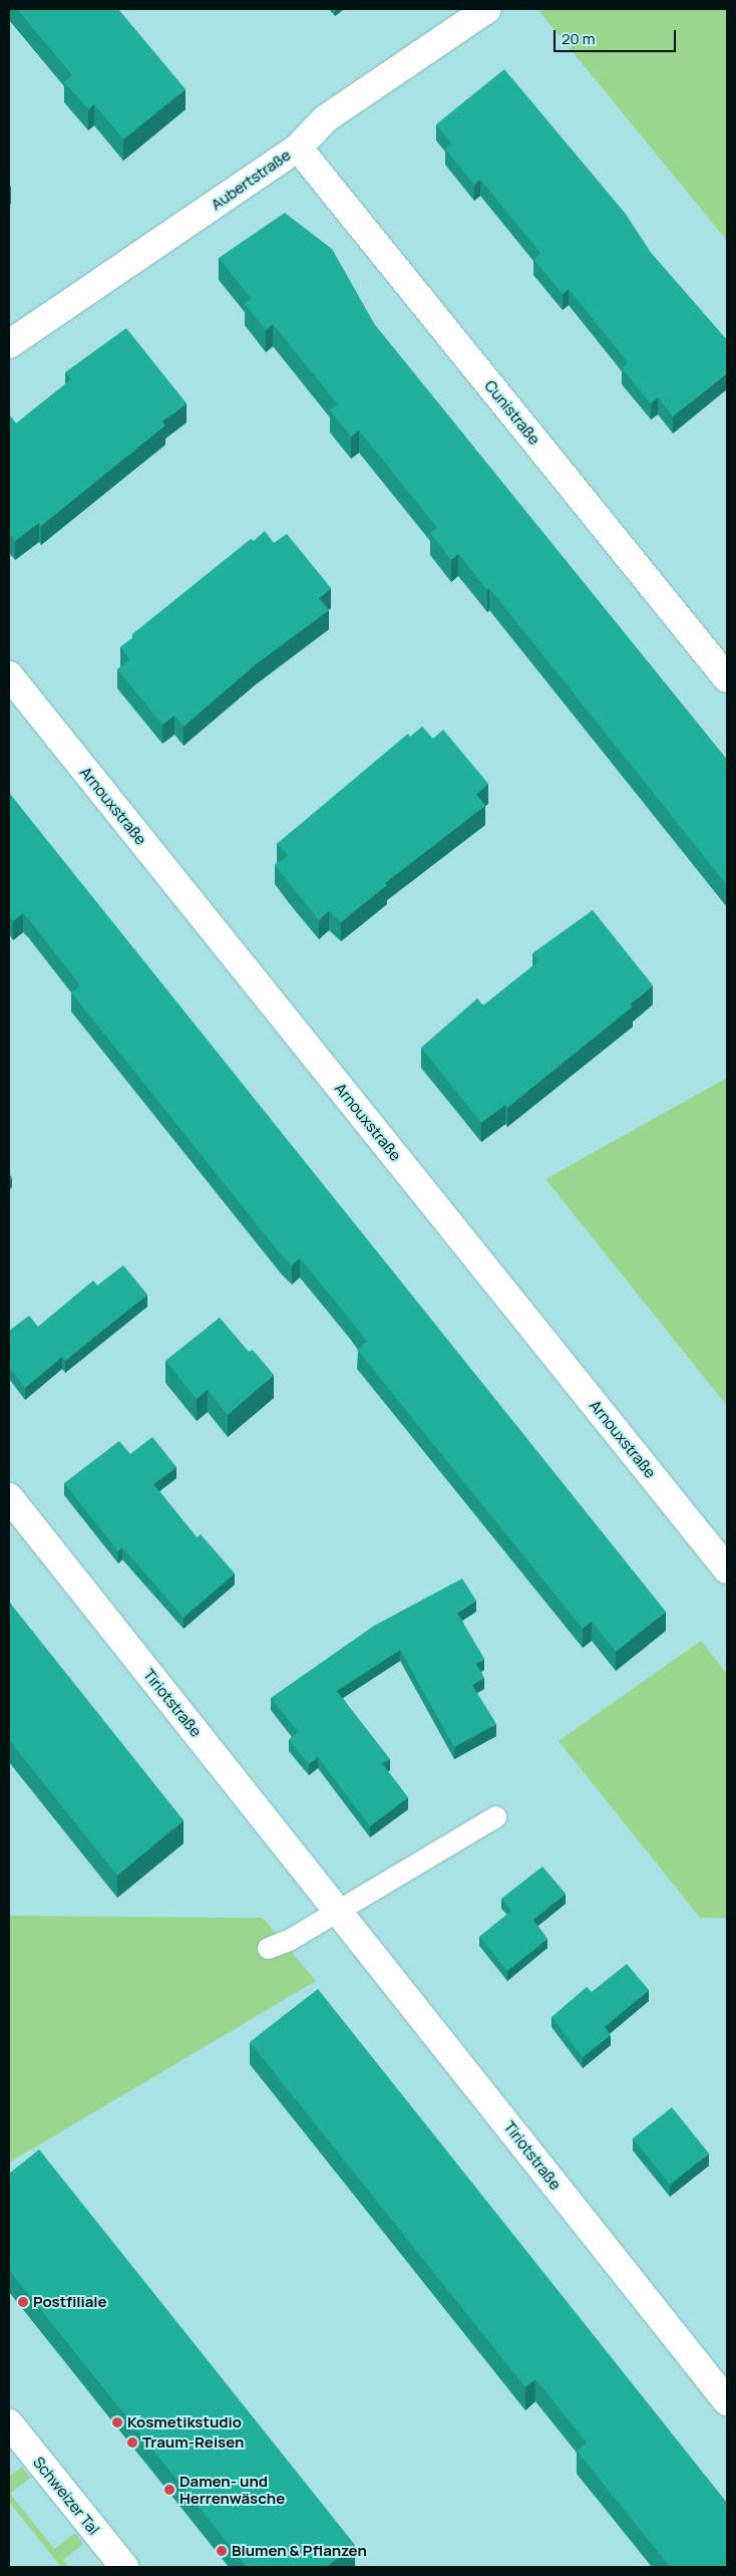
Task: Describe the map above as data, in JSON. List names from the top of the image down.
{
  "streets": {
    "street": [
      "Aubertstraße",
      "Cunistraße",
      "Arnouxstraße",
      "Tiriotstraße",
      "Schweizer Tal"
    ]
  },
  "crossings": [
    ["Aubertstraße", "Cunistraße"]
  ],
  "places": [
    "Postfiliale",
    "Kosmetikstudio",
    "Traum-Reisen",
    "Damen- und Herrenwäsche",
    "Blumen & Pflanzen"
  ],
  "scale_bar": "20 m"
}
